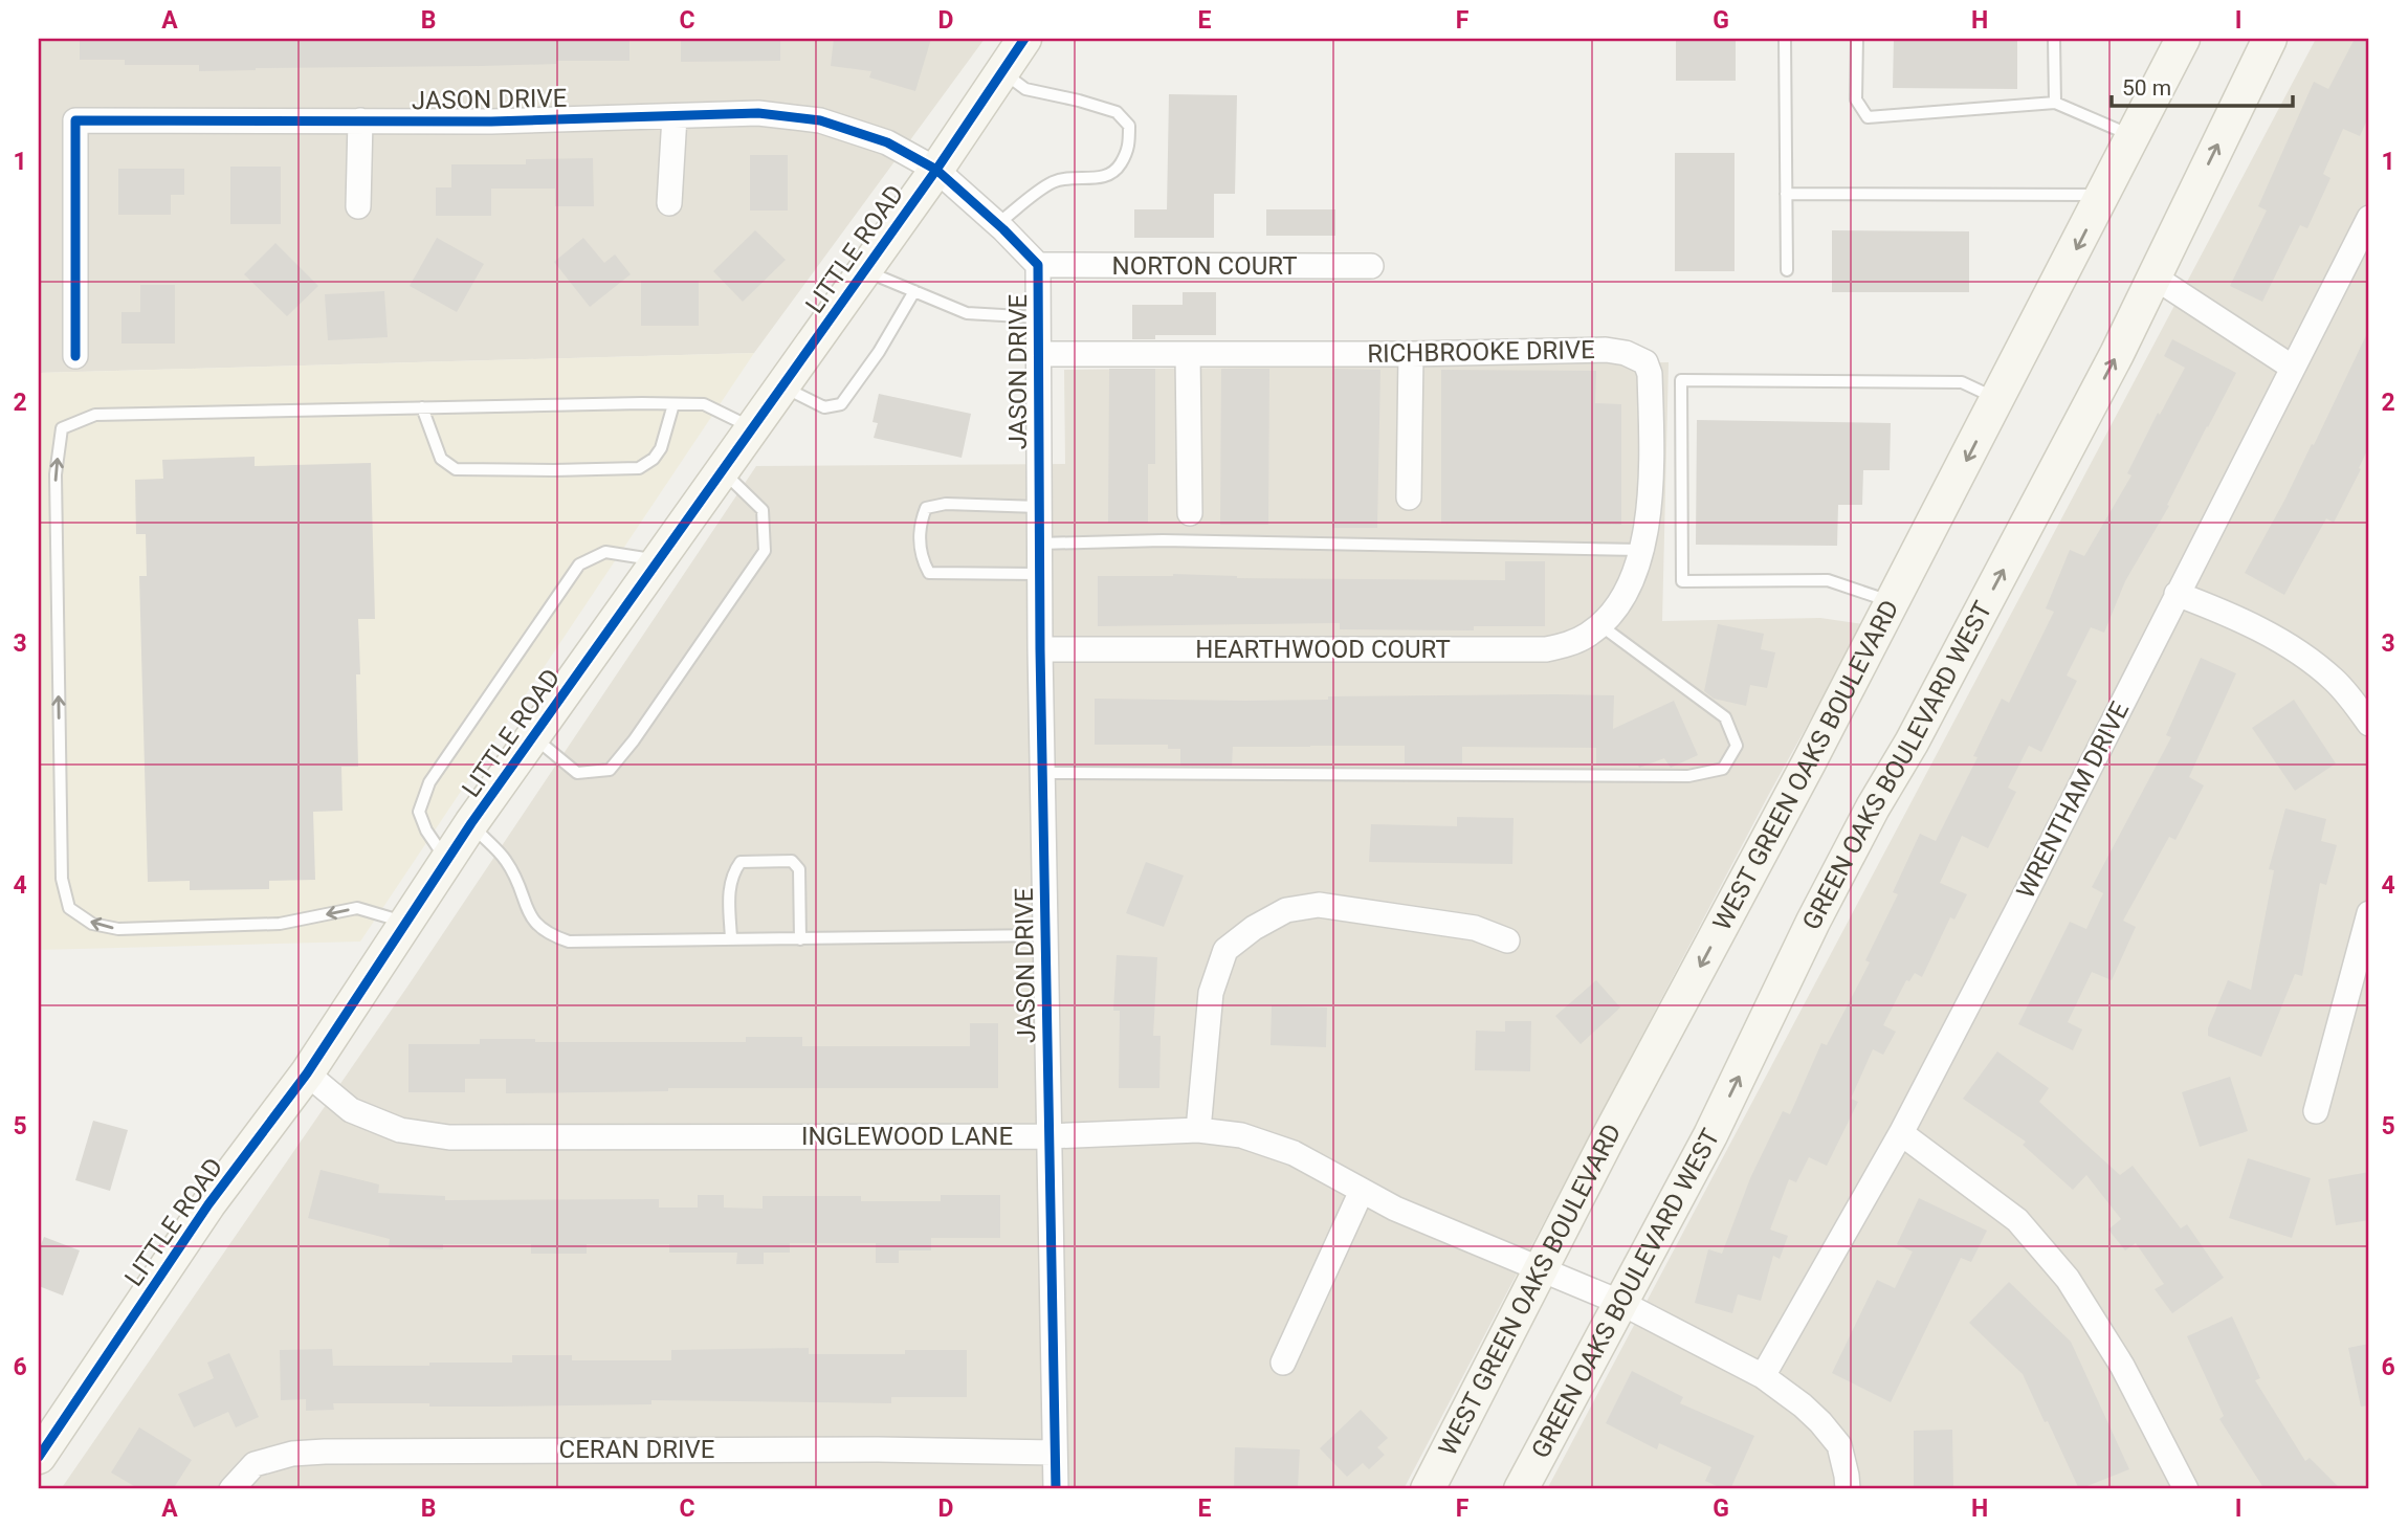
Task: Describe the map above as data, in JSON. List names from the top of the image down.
{
  "streets": {
    "main road": ["LITTLE ROAD", "WEST GREEN OAKS BOULEVARD", "GREEN OAKS BOULEVARD WEST"],
    "street": [
      "JASON DRIVE",
      "NORTON COURT",
      "RICHBROOKE DRIVE",
      "HEARTHWOOD COURT",
      "WRENTHAM DRIVE",
      "INGLEWOOD LANE",
      "CERAN DRIVE"
    ]
  },
  "crossings": [
    ["JASON DRIVE", "LITTLE ROAD"],
    ["JASON DRIVE", "NORTON COURT"],
    ["JASON DRIVE", "RICHBROOKE DRIVE"],
    ["JASON DRIVE", "HEARTHWOOD COURT"],
    ["JASON DRIVE", "INGLEWOOD LANE"],
    ["JASON DRIVE", "CERAN DRIVE"],
    ["LITTLE ROAD", "INGLEWOOD LANE"],
    ["RICHBROOKE DRIVE", "HEARTHWOOD COURT"],
    ["WEST GREEN OAKS BOULEVARD", "INGLEWOOD LANE"],
    ["GREEN OAKS BOULEVARD WEST", "INGLEWOOD LANE"],
    ["WRENTHAM DRIVE", "INGLEWOOD LANE"]
  ],
  "one_way": ["WEST GREEN OAKS BOULEVARD", "GREEN OAKS BOULEVARD WEST"],
  "scale_bar": "50 m",
  "grid": {
    "columns": [
      "A",
      "B",
      "C",
      "D",
      "E",
      "F",
      "G",
      "H",
      "I"
    ],
    "rows": [
      "1",
      "2",
      "3",
      "4",
      "5",
      "6"
    ]
  }
}
